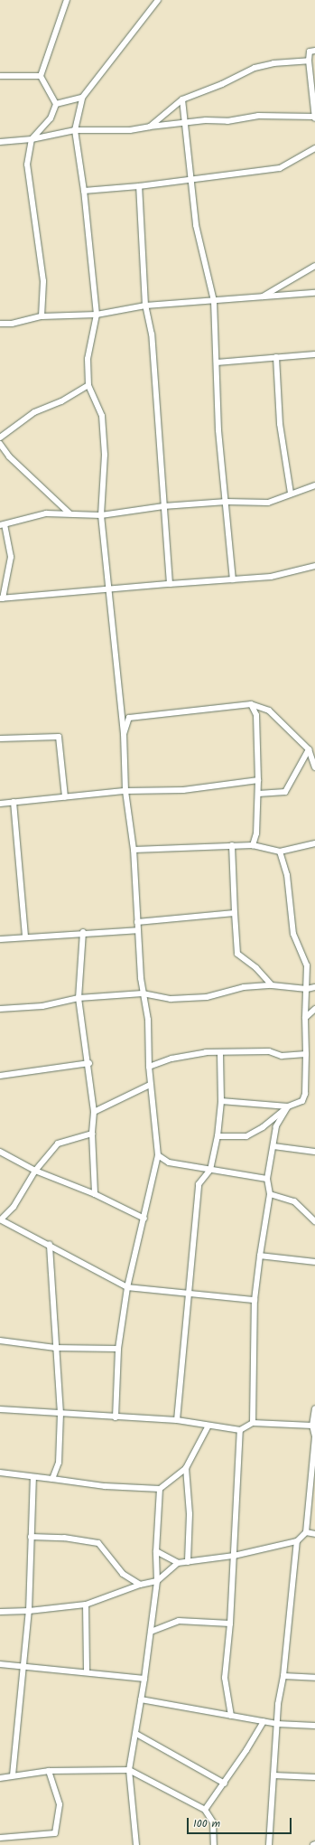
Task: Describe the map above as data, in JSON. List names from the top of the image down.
{
  "scale_bar": "100 m"
}
